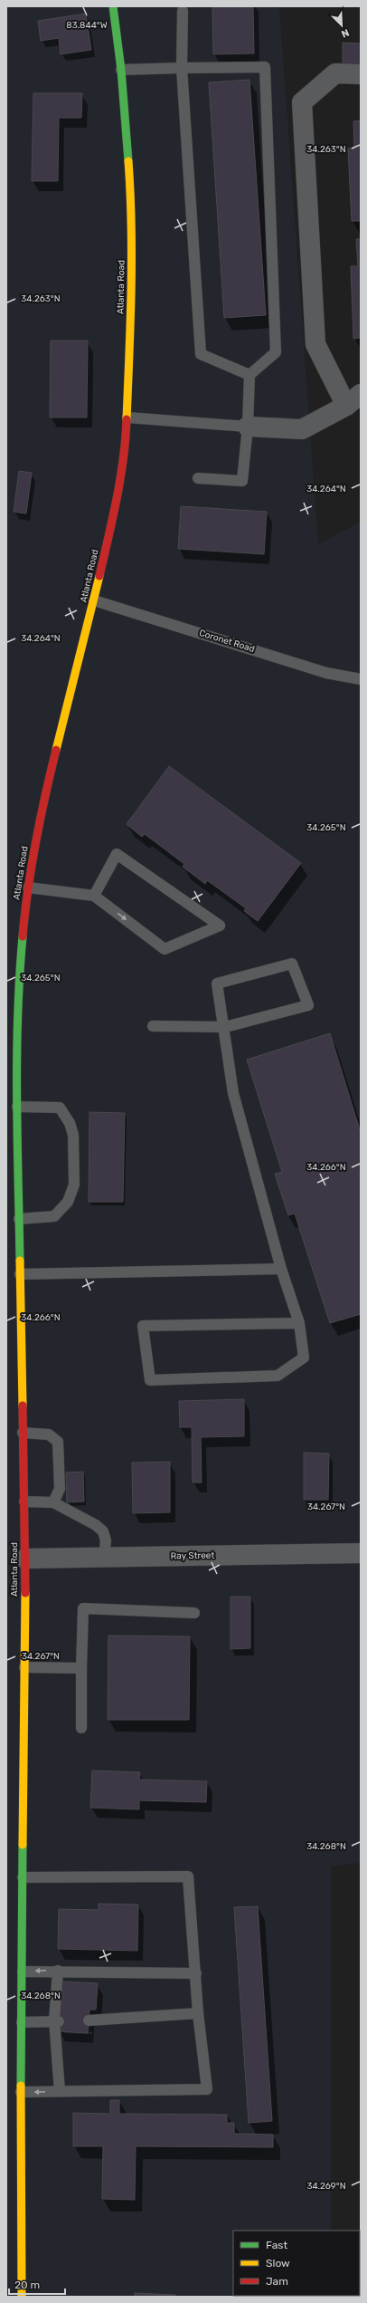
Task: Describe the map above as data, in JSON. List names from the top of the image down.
{
  "streets": {
    "main road": ["Atlanta Road"],
    "street": ["Ray Street"],
    "lane": ["Coronet Road"]
  },
  "crossings": [
    ["Atlanta Road", "Coronet Road"],
    ["Atlanta Road", "Ray Street"]
  ],
  "legend": ["Fast", "Slow", "Jam"],
  "scale_bar": "20 m",
  "north": "bottom right",
  "coordinates": [
    "83.844°W",
    "34.263°N",
    "34.264°N",
    "34.265°N",
    "34.266°N",
    "34.267°N",
    "34.268°N",
    "34.269°N"
  ]
}
